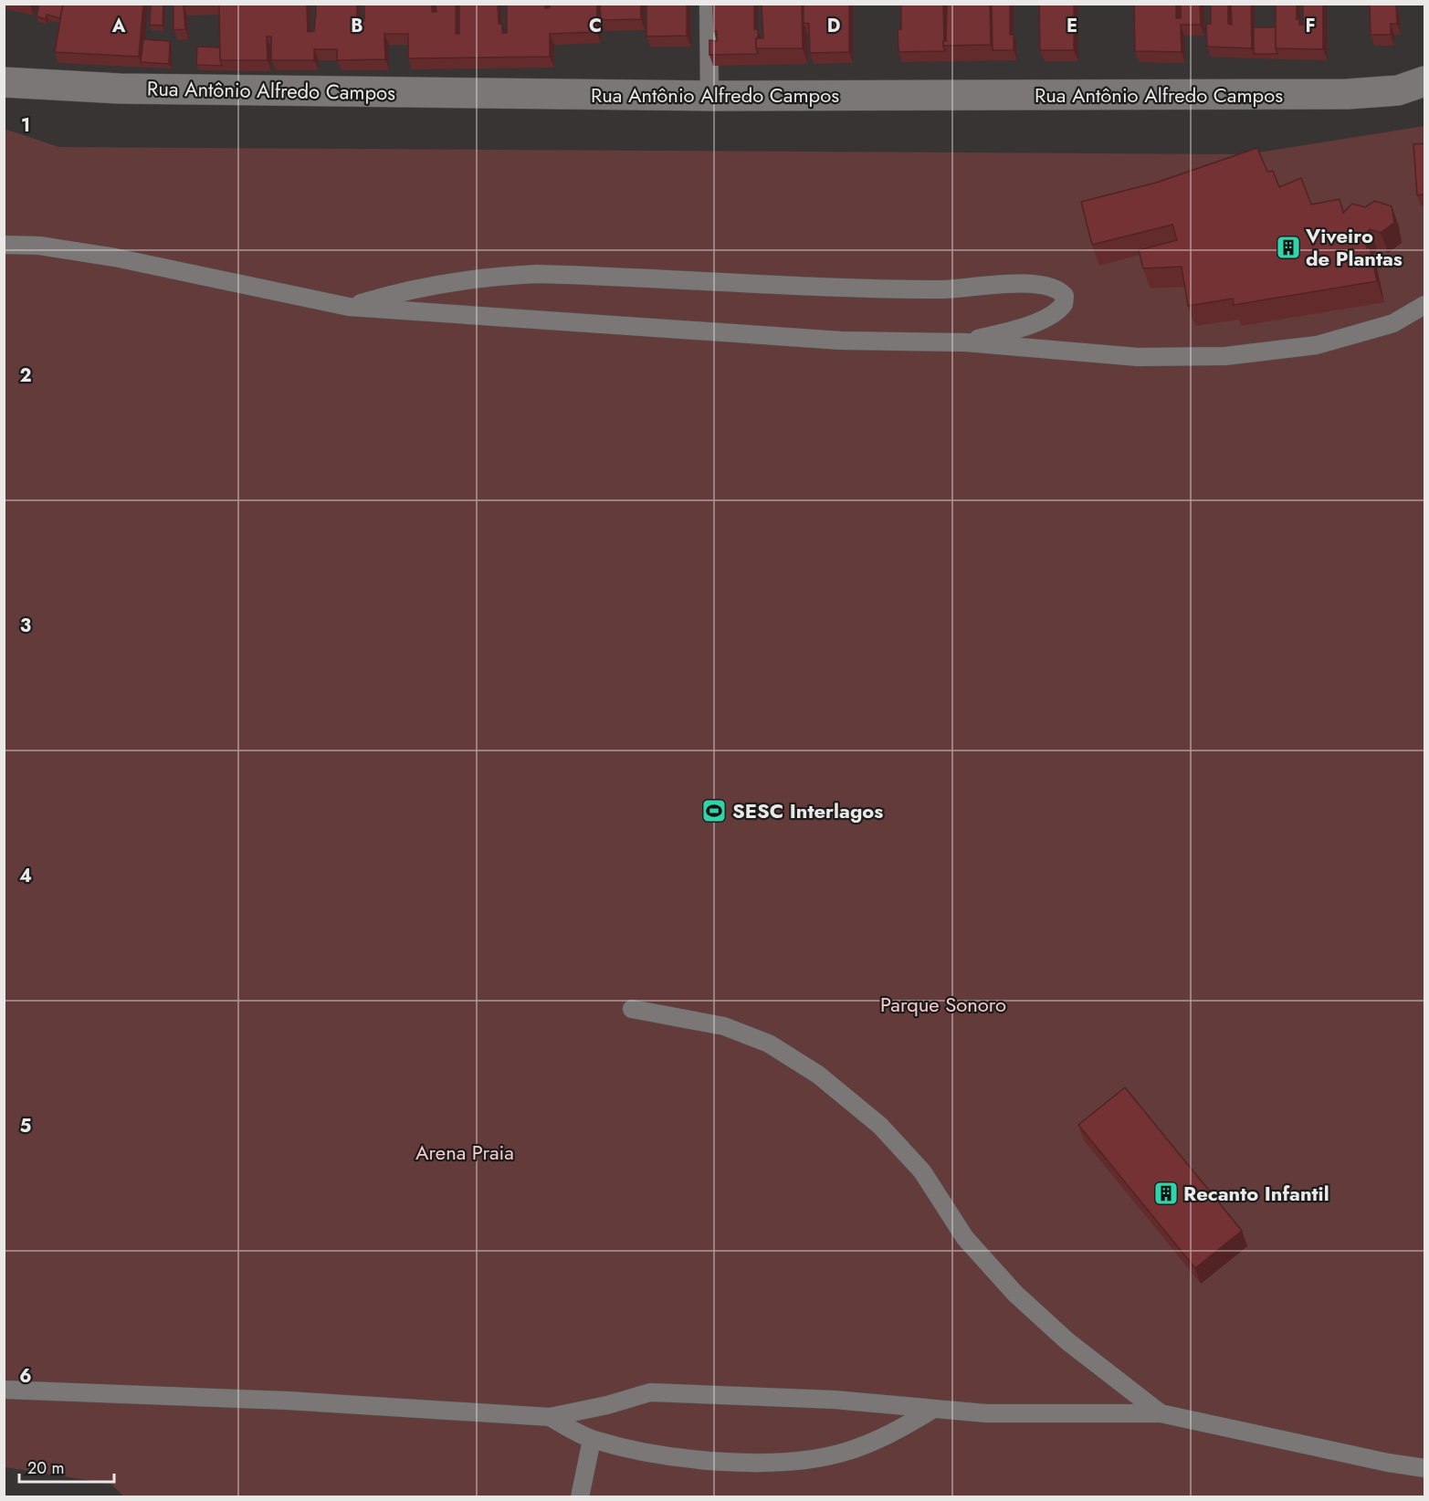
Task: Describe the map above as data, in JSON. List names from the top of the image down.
{
  "streets": {
    "street": ["Rua Antônio Alfredo Campos"]
  },
  "parks": ["Parque Sonoro", "Arena Praia"],
  "places": {
    "building": ["Viveiro de Plantas", "Recanto Infantil"],
    "sports": ["SESC Interlagos"]
  },
  "scale_bar": "20 m",
  "grid": {
    "columns": [
      "A",
      "B",
      "C",
      "D",
      "E",
      "F"
    ],
    "rows": [
      "1",
      "2",
      "3",
      "4",
      "5",
      "6"
    ]
  }
}
